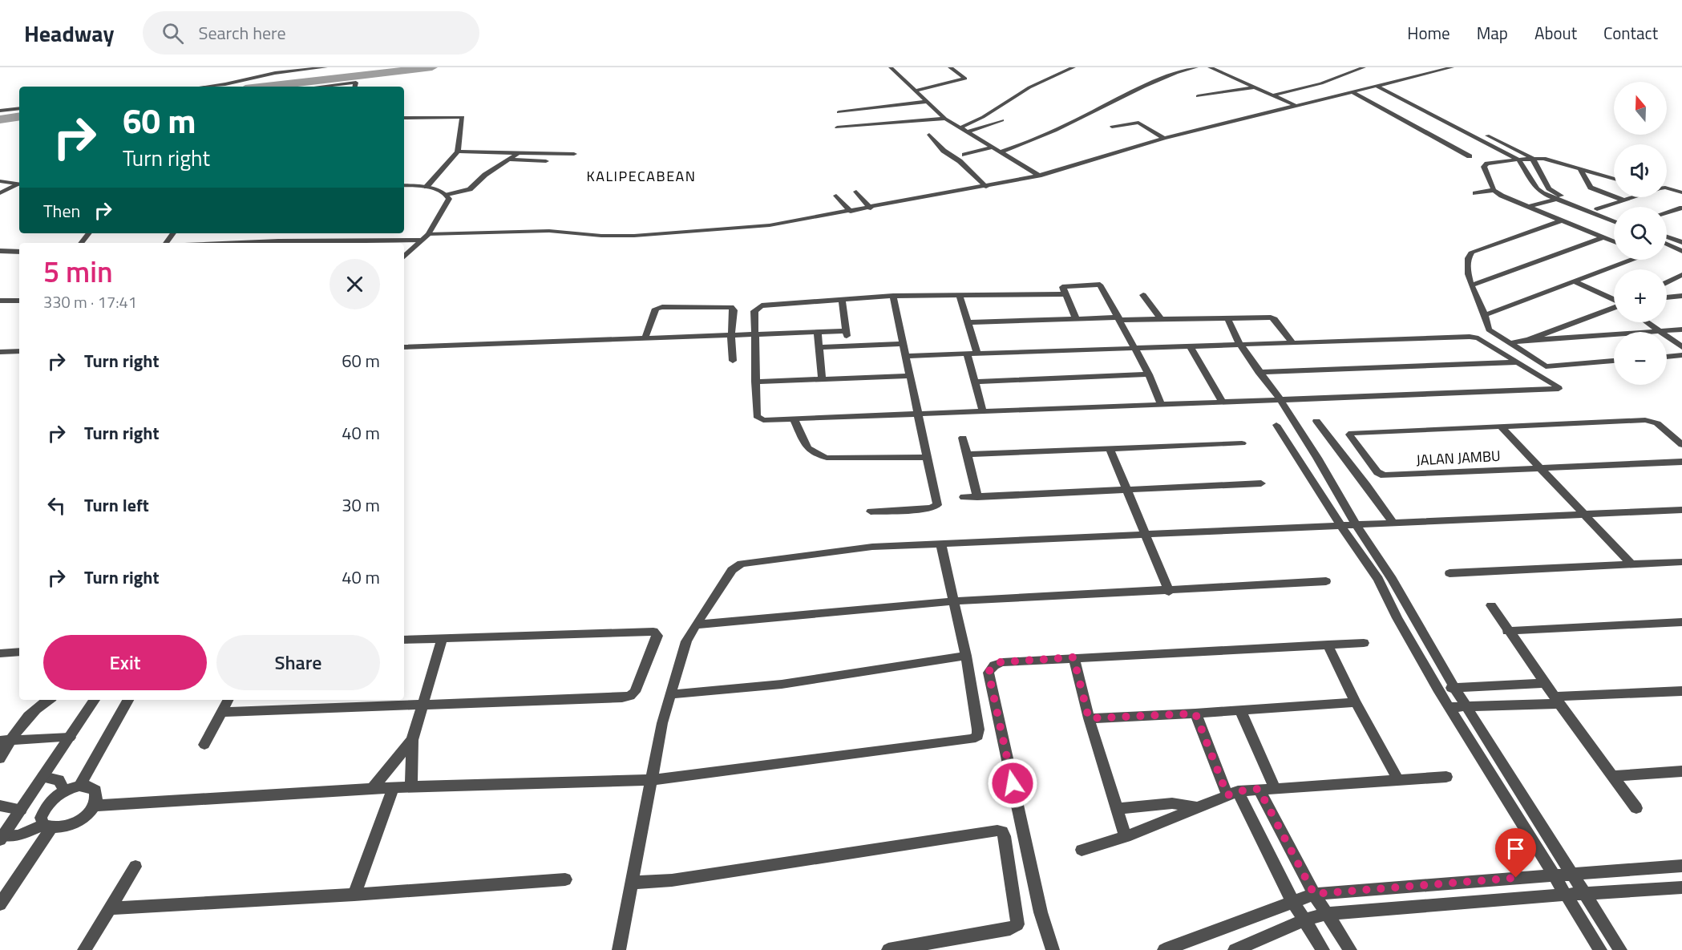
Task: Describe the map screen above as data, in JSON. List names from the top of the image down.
{
  "streets": {
    "street": ["JALAN JAMBU"]
  },
  "districts": ["KALIPECABEAN"],
  "north": "top",
  "page": {
    "header": "Headway",
    "search": "Search here",
    "nav": [
      "Home",
      "Map",
      "About",
      "Contact"
    ],
    "map_buttons": ["+", "−"],
    "turn": ["60 m", "Turn right"],
    "then": "Then",
    "heading": ["5 min", "330 m · 17:41"],
    "list": [
      {
        "name": "Turn right",
        "value": "60 m"
      },
      {
        "name": "Turn right",
        "value": "40 m"
      },
      {
        "name": "Turn left",
        "value": "30 m"
      },
      {
        "name": "Turn right",
        "value": "40 m"
      }
    ],
    "buttons": ["Exit", "Share"]
  }
}
